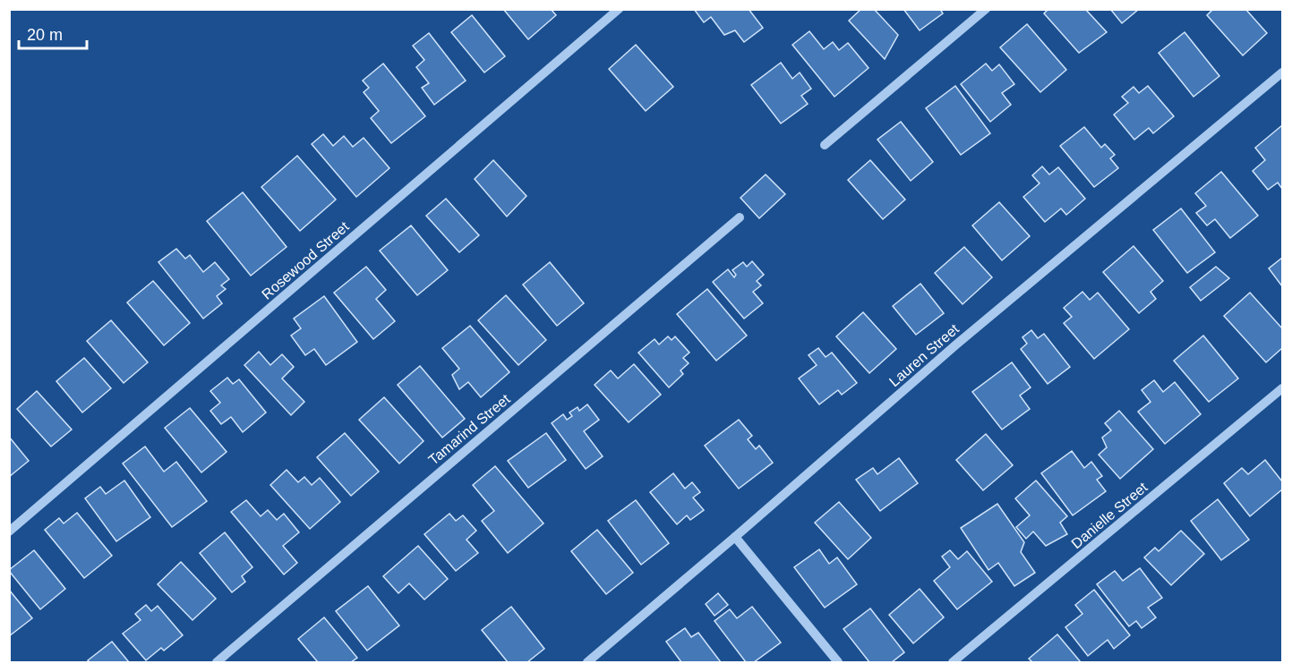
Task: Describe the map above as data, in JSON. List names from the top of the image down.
{
  "streets": {
    "street": [
      "Rosewood Street",
      "Lauren Street",
      "Tamarind Street",
      "Danielle Street"
    ]
  },
  "scale_bar": "20 m"
}
